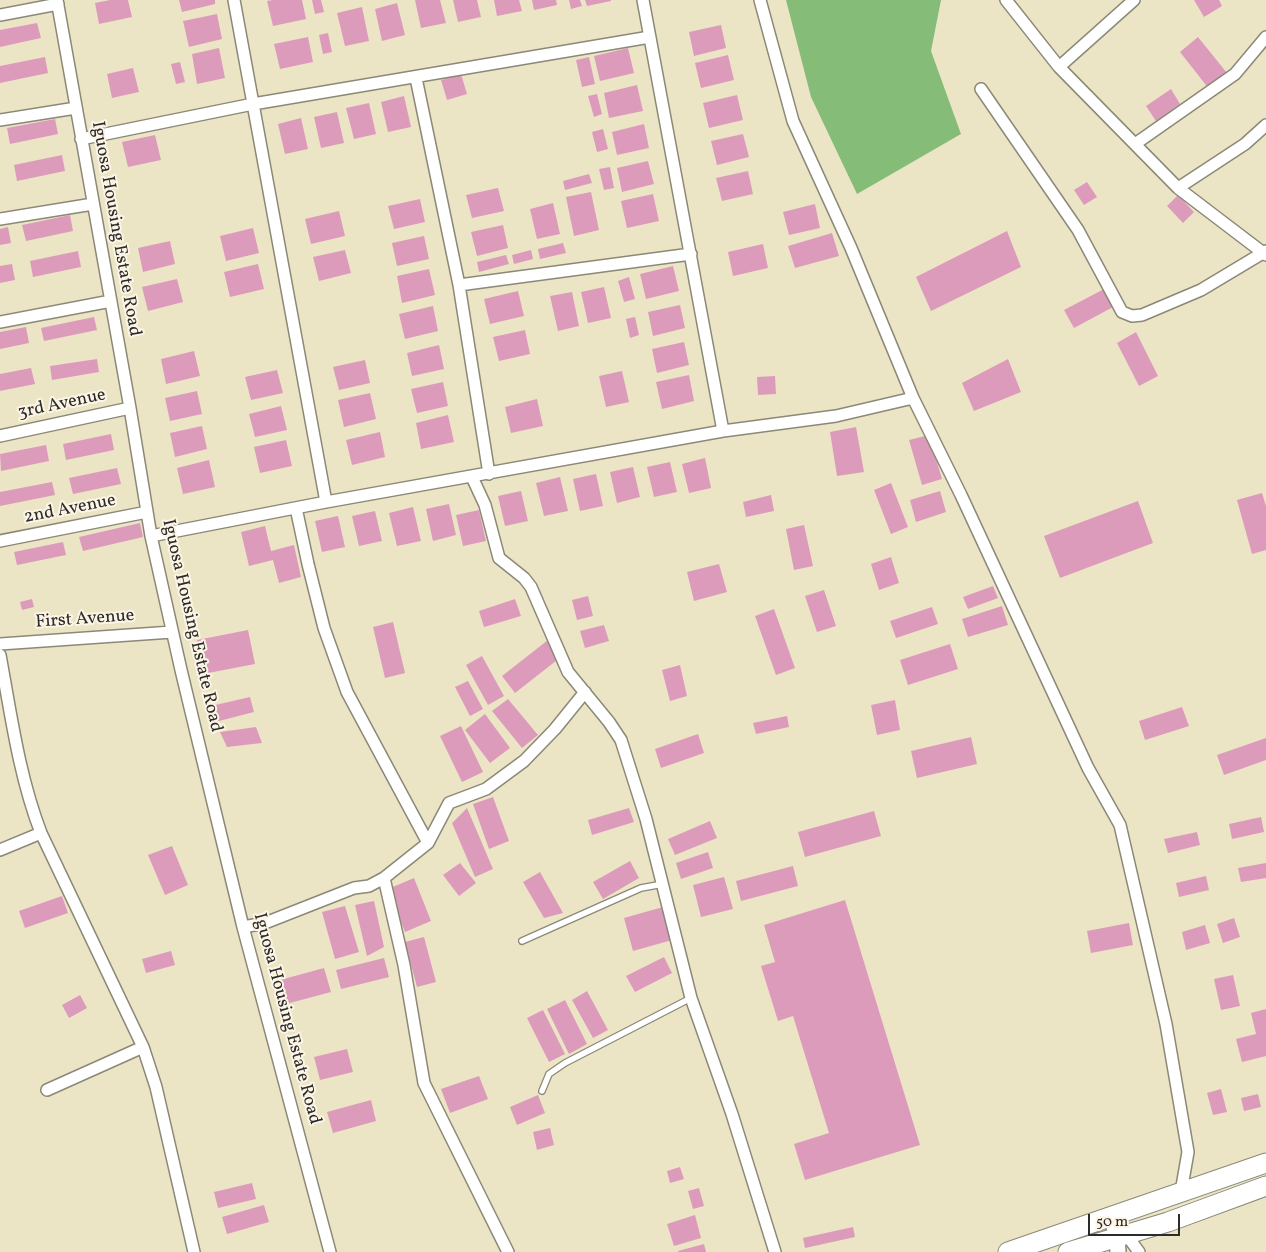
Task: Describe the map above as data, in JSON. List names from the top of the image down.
{
  "streets": {
    "street": [
      "Iguosa Housing Estate Road",
      "3rd Avenue",
      "2nd Avenue",
      "First Avenue"
    ]
  },
  "crossings": [
    ["Iguosa Housing Estate Road", "3rd Avenue"],
    ["Iguosa Housing Estate Road", "2nd Avenue"],
    ["Iguosa Housing Estate Road", "First Avenue"]
  ],
  "scale_bar": "50 m"
}
